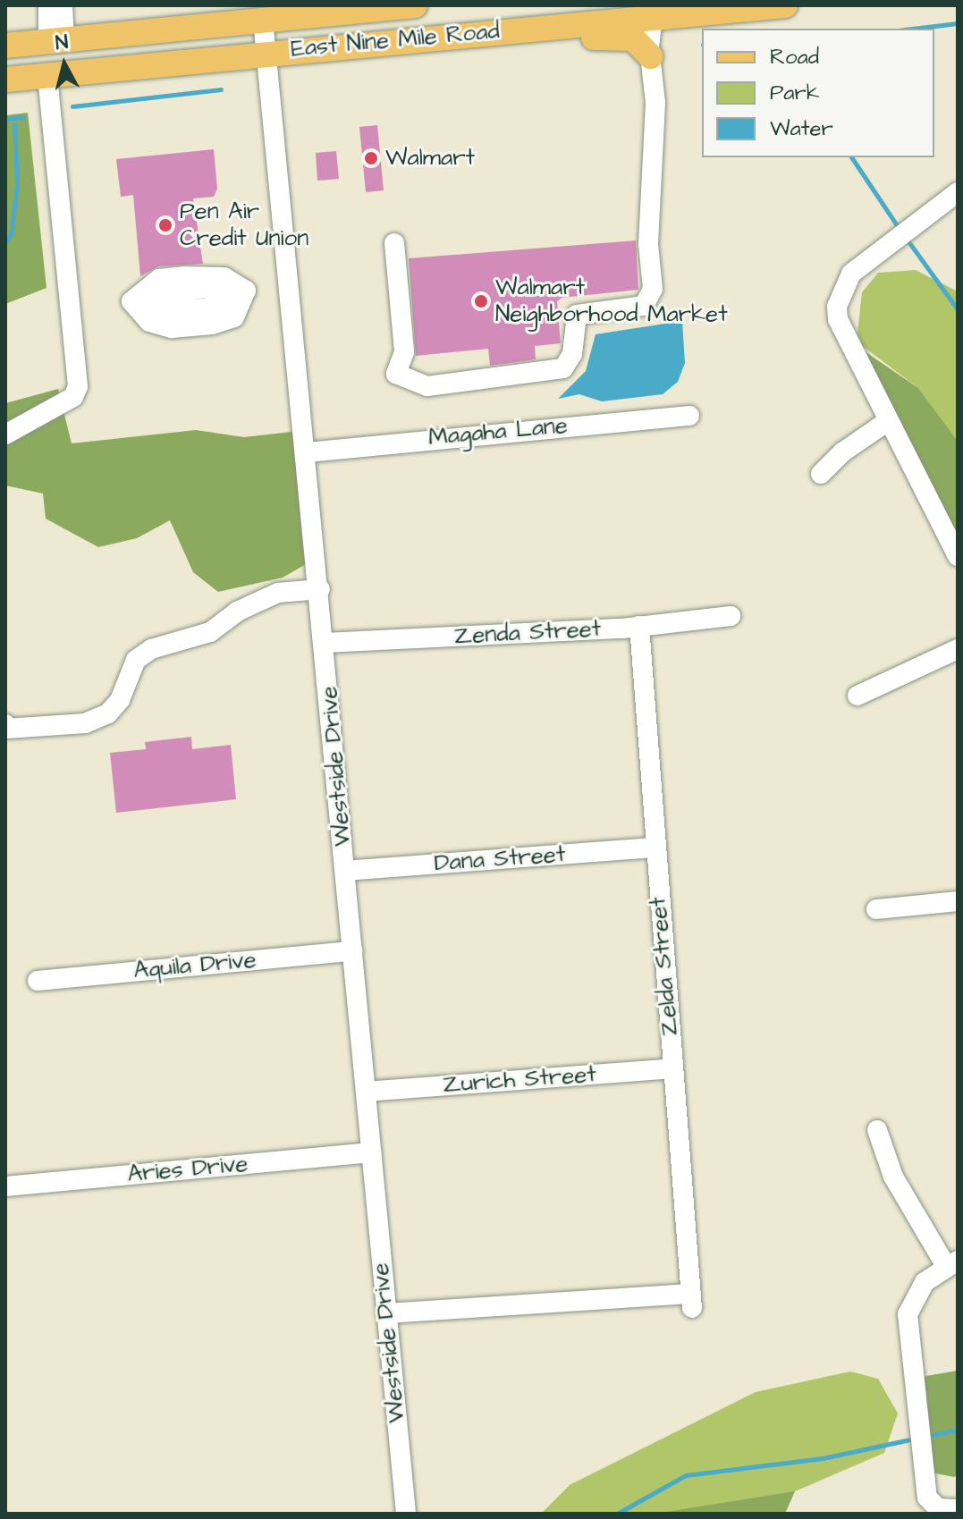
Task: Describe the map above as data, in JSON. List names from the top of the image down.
{
  "streets": {
    "main road": ["East Nine Mile Road"],
    "street": [
      "Magaha Lane",
      "Zenda Street",
      "Westside Drive",
      "Dana Street",
      "Aquila Drive",
      "Zelda Street",
      "Zurich Street",
      "Aries Drive"
    ]
  },
  "crossings": [
    ["East Nine Mile Road", "Westside Drive"],
    ["Magaha Lane", "Westside Drive"],
    ["Zenda Street", "Westside Drive"],
    ["Zenda Street", "Zelda Street"],
    ["Westside Drive", "Dana Street"],
    ["Westside Drive", "Aquila Drive"],
    ["Westside Drive", "Zelda Street"],
    ["Westside Drive", "Zurich Street"],
    ["Westside Drive", "Aries Drive"],
    ["Dana Street", "Zelda Street"],
    ["Zelda Street", "Zurich Street"]
  ],
  "places": ["Walmart", "Pen Air Credit Union", "Walmart Neighborhood Market"],
  "legend": ["Road", "Park", "Water"],
  "north": "top"
}
